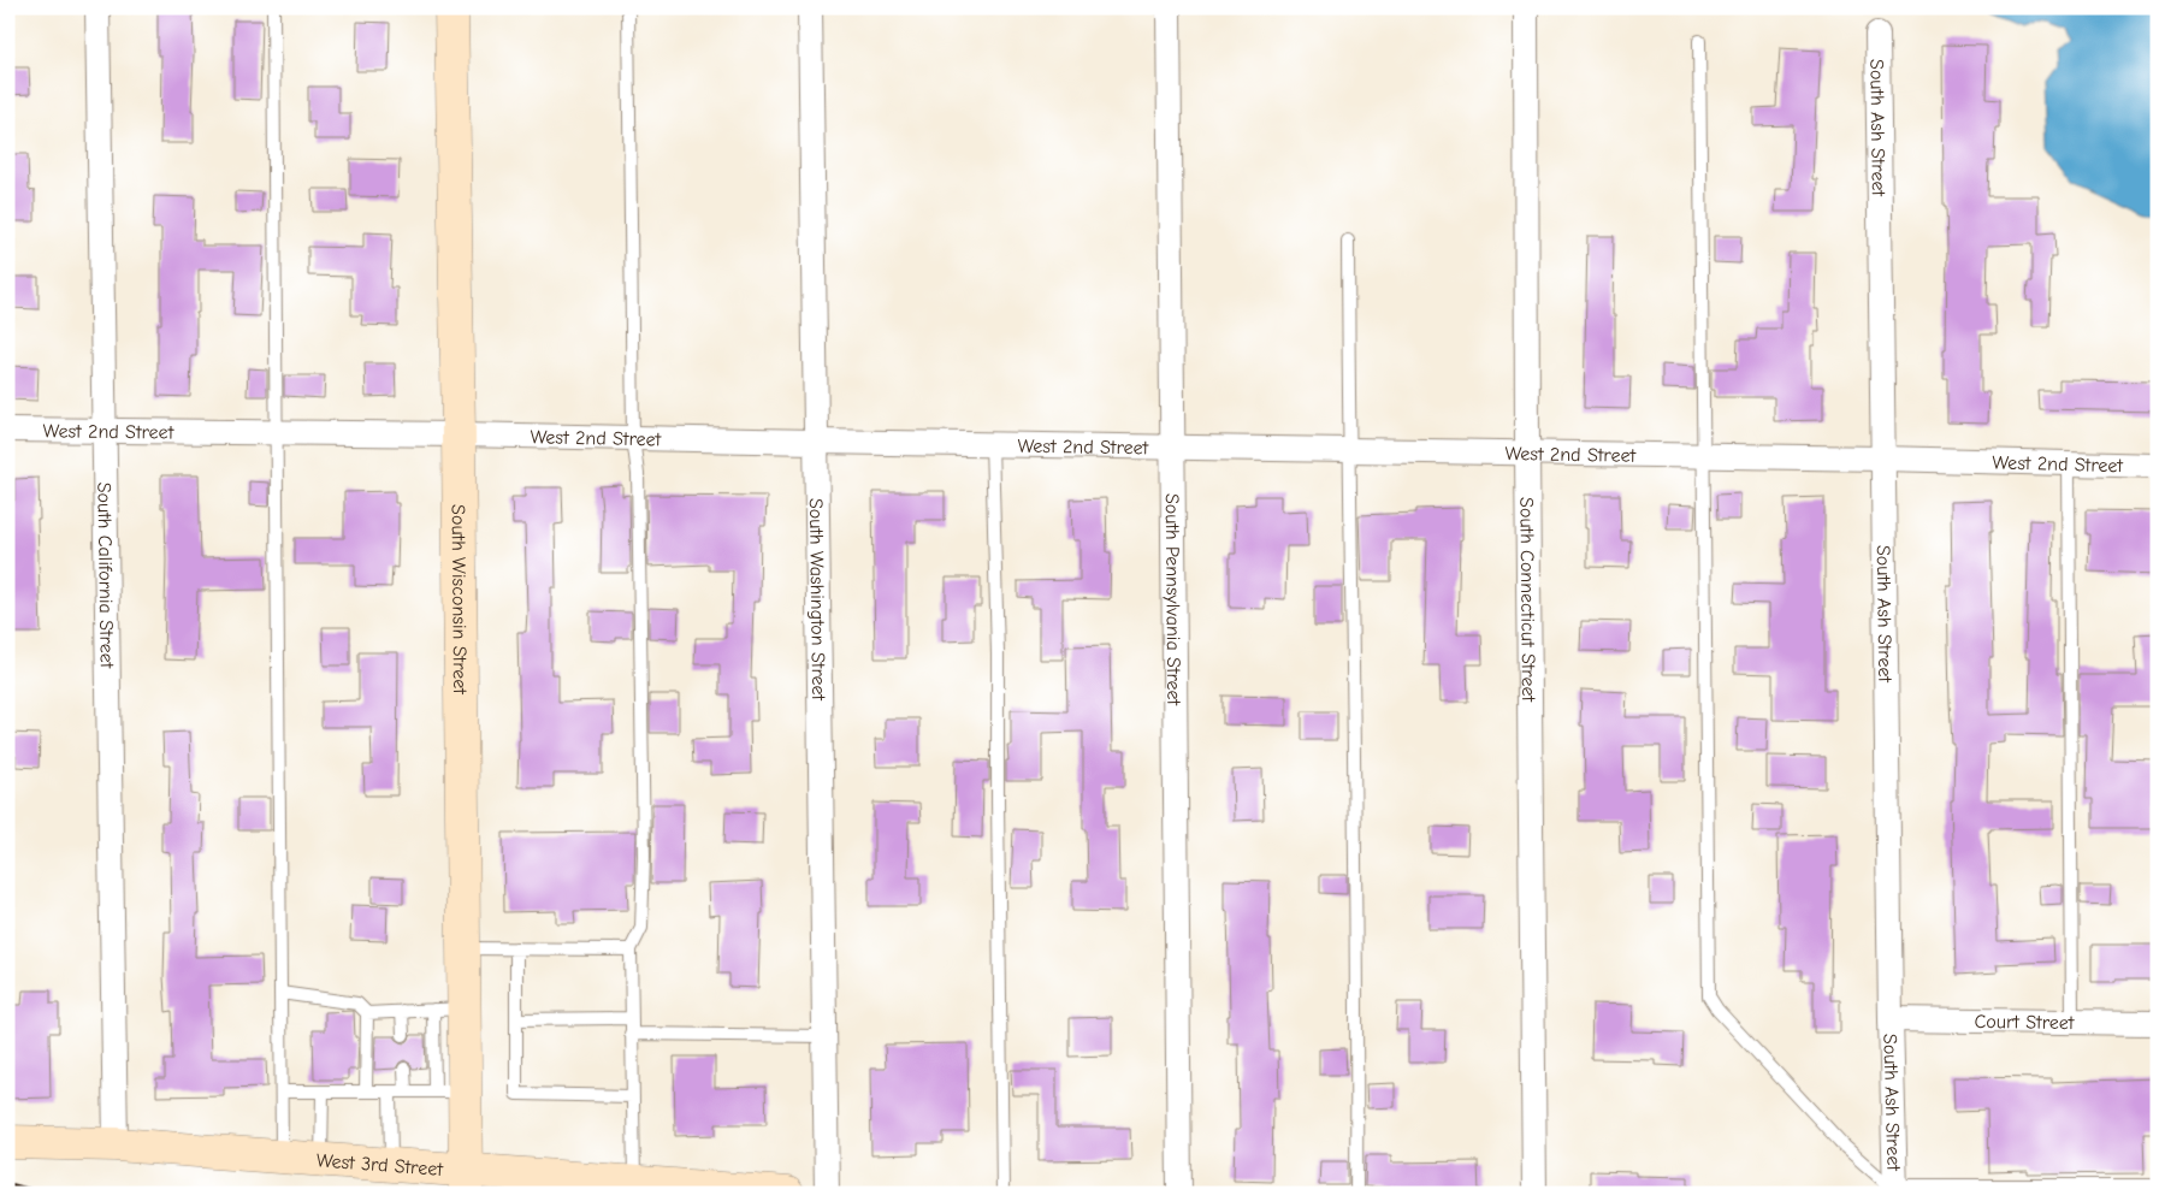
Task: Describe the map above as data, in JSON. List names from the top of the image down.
{
  "streets": {
    "street": [
      "South Ash Street",
      "West 2nd Street",
      "South California Street",
      "South Wisconsin Street",
      "South Washington Street",
      "South Pennsylvania Street",
      "South Connecticut Street",
      "Court Street",
      "West 3rd Street"
    ]
  },
  "crossings": [
    ["South Ash Street", "West 2nd Street"],
    ["South Ash Street", "Court Street"],
    ["West 2nd Street", "South California Street"],
    ["West 2nd Street", "South Wisconsin Street"],
    ["West 2nd Street", "South Washington Street"],
    ["West 2nd Street", "South Pennsylvania Street"],
    ["West 2nd Street", "South Connecticut Street"],
    ["South California Street", "West 3rd Street"],
    ["South Wisconsin Street", "West 3rd Street"]
  ]
}
